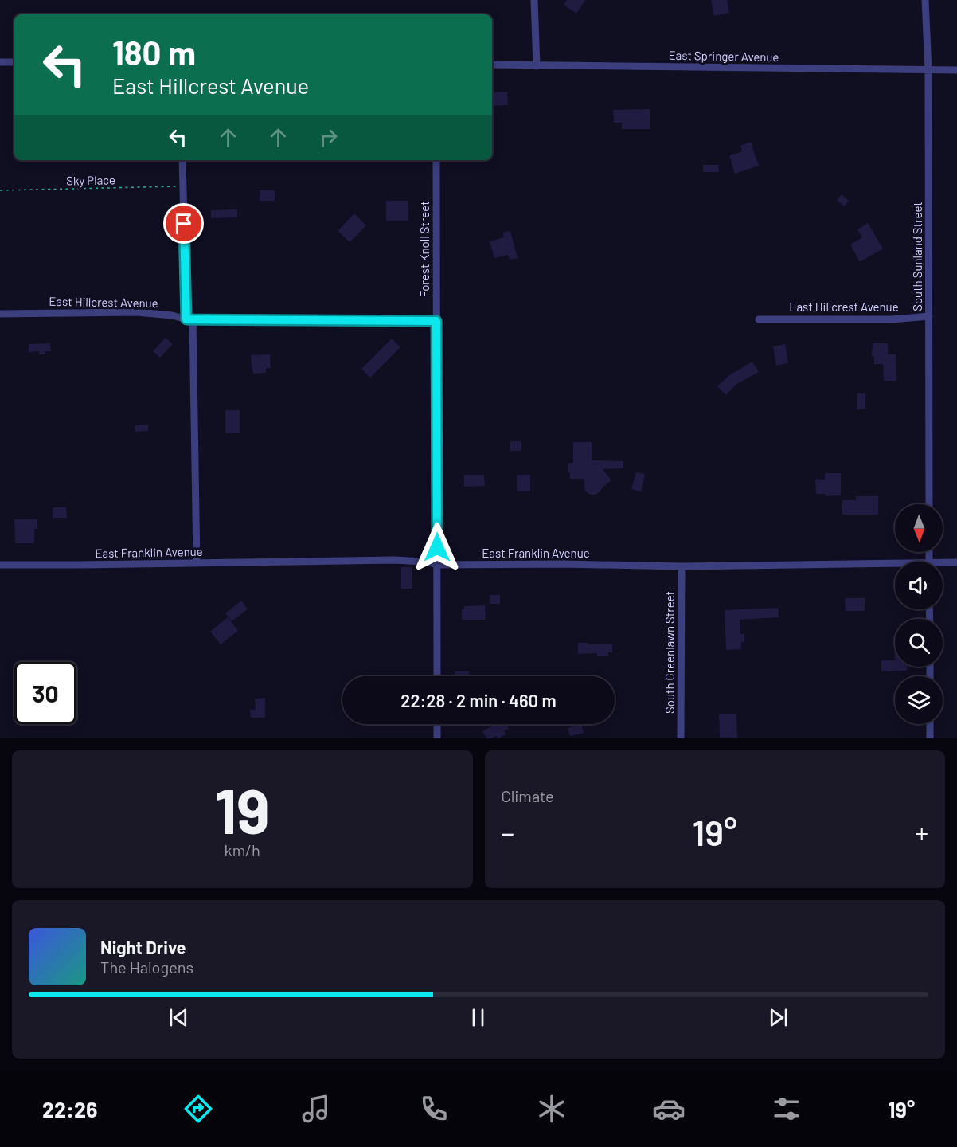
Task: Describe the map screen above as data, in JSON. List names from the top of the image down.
{
  "streets": {
    "street": [
      "East Springer Avenue",
      "Forest Knoll Street",
      "South Sunland Street",
      "East Hillcrest Avenue",
      "East Franklin Avenue",
      "South Greenlawn Street"
    ],
    "path": ["Sky Place"]
  },
  "crossings": [
    ["East Springer Avenue", "South Sunland Street"],
    ["Forest Knoll Street", "East Hillcrest Avenue"],
    ["Forest Knoll Street", "East Franklin Avenue"],
    ["South Sunland Street", "East Hillcrest Avenue"],
    ["East Franklin Avenue", "South Greenlawn Street"]
  ],
  "north": "bottom",
  "page": {
    "turn": ["180 m", "East Hillcrest Avenue"],
    "limit": "30",
    "trip": "22:28 · 2 min · 460 m",
    "tile": [
      ["19", "km/h"],
      "Climate"
    ],
    "heat": ["−", "19°", "+"],
    "song": ["Night Drive", "The Halogens"],
    "tabs": ["22:26", "19°"]
  }
}
